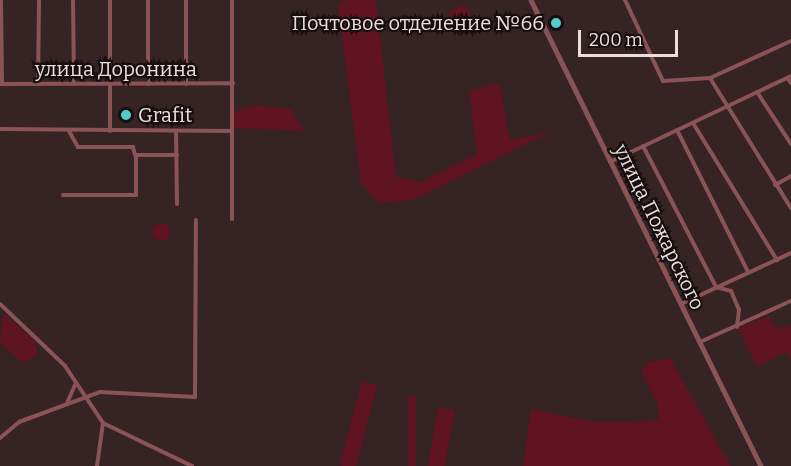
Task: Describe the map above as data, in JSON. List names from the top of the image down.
{
  "streets": {
    "street": ["улица Доронина", "улица Пожарского"]
  },
  "places": ["Почтовое отделение №66", "Grafit"],
  "scale_bar": "200 m"
}
